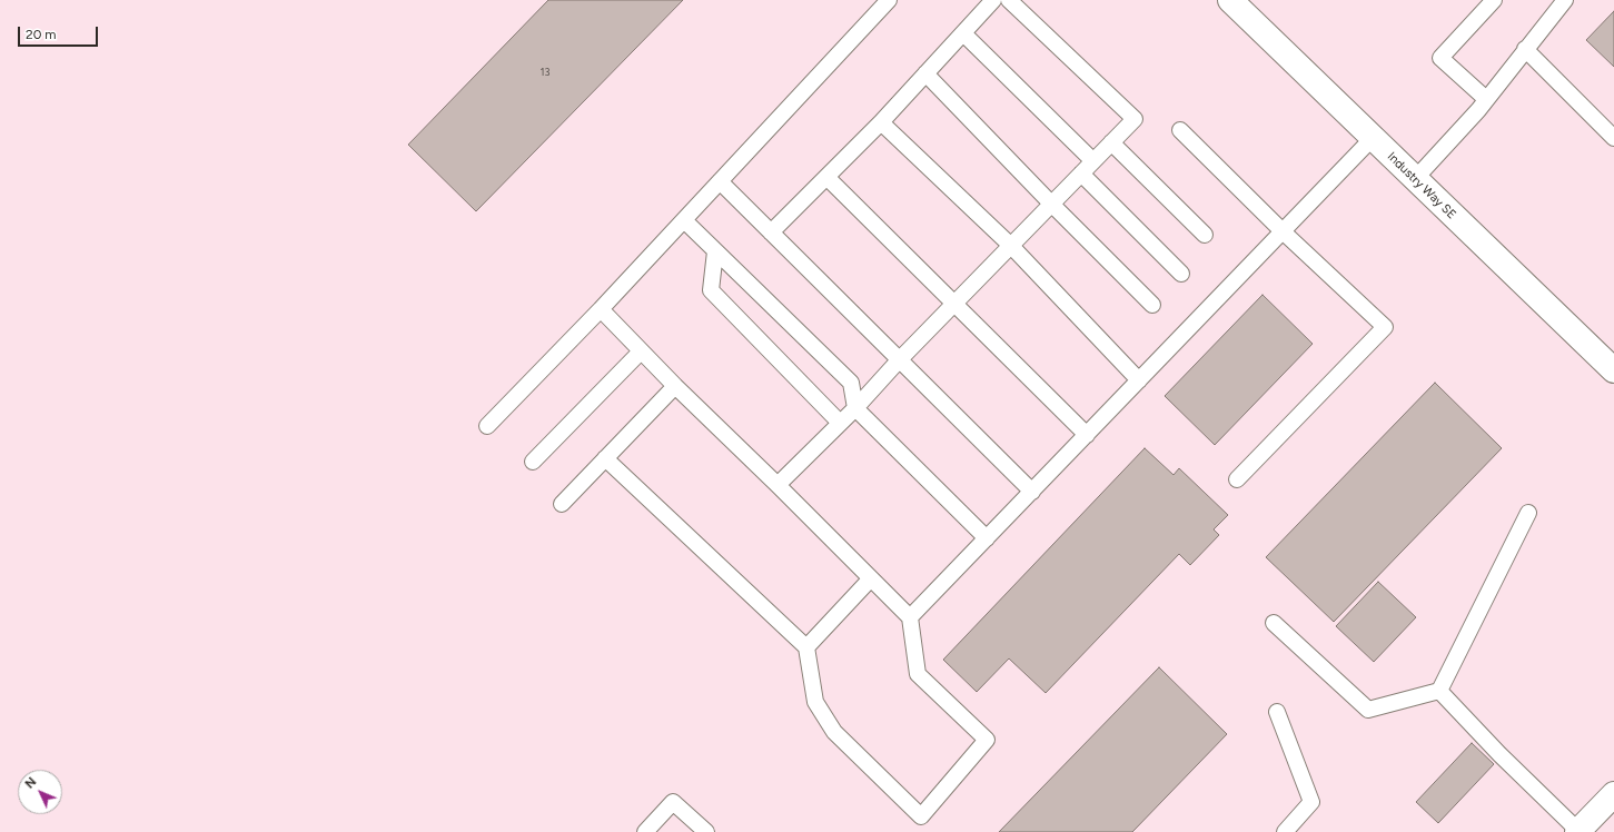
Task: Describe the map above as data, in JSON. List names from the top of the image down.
{
  "streets": {
    "street": ["Industry Way SE"]
  },
  "house_numbers": ["13"],
  "scale_bar": "20 m",
  "north": "top left"
}
